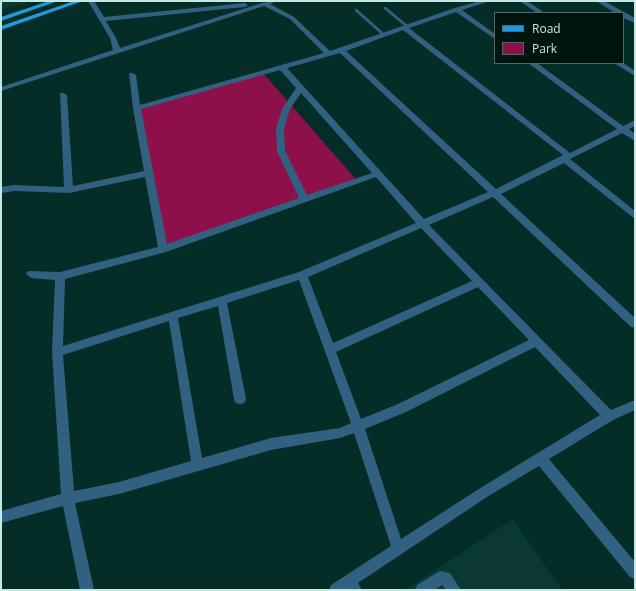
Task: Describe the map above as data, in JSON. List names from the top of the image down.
{
  "legend": ["Road", "Park"]
}
